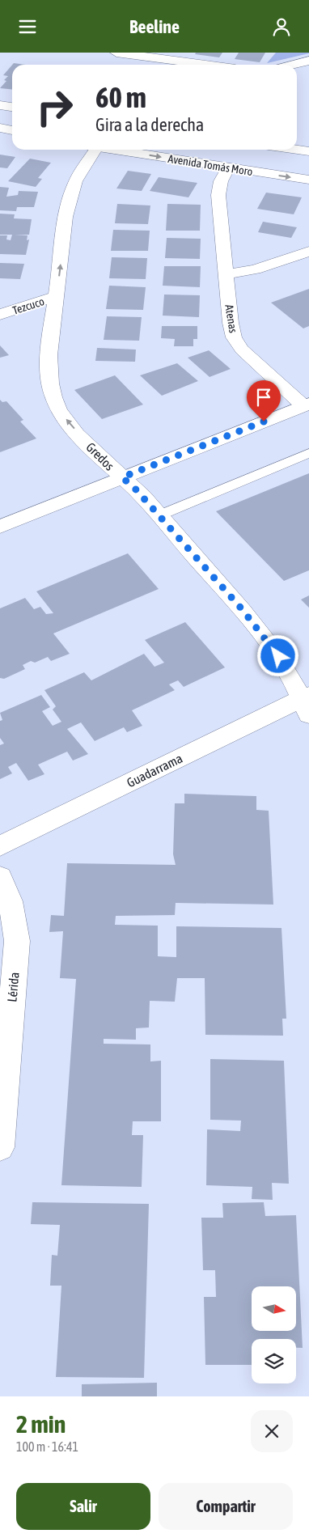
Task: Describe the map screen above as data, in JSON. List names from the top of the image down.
{
  "streets": {
    "street": [
      "Avenida Tomás Moro",
      "Tezcuco",
      "Atenas",
      "Gredos",
      "Guadarrama",
      "Lérida"
    ]
  },
  "crossings": [
    ["Avenida Tomás Moro", "Atenas"],
    ["Tezcuco", "Gredos"],
    ["Gredos", "Guadarrama"]
  ],
  "one_way": ["Gredos"],
  "north": "right",
  "page": {
    "header": "Beeline",
    "turn": ["60 m", "Gira a la derecha"],
    "heading": ["2 min", "100 m · 16:41"],
    "buttons": ["Salir", "Compartir"]
  }
}
